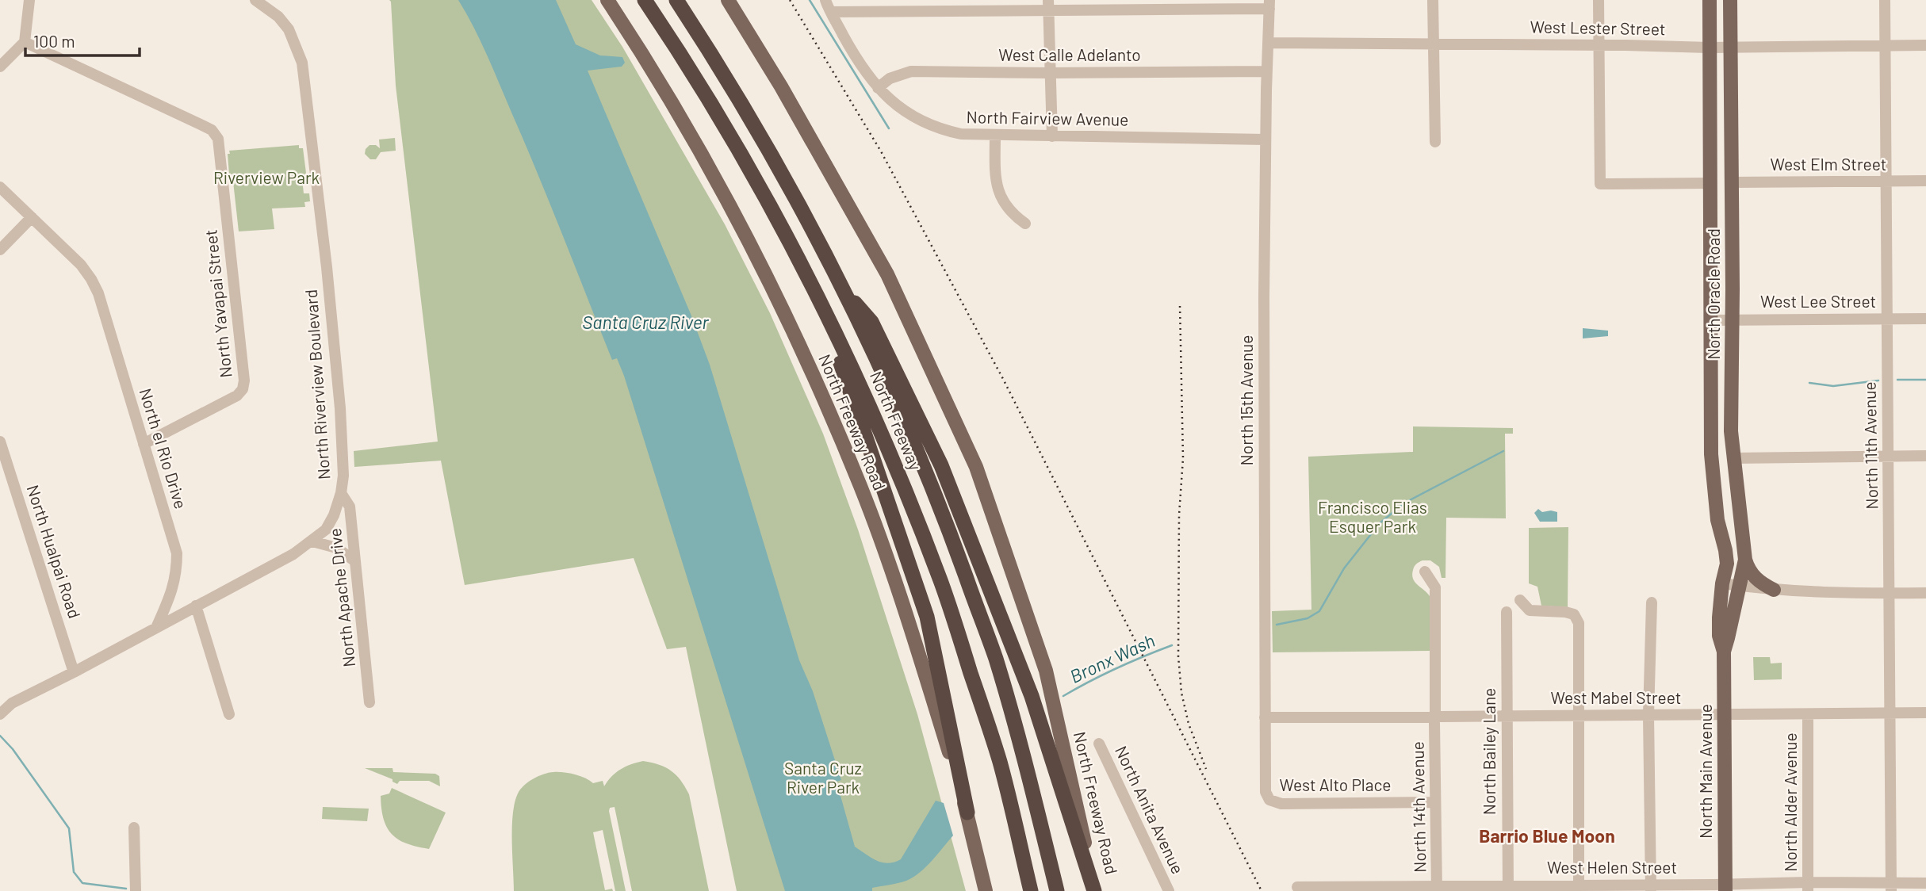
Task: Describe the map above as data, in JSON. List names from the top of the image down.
{
  "streets": {
    "highway": ["North Freeway"],
    "main road": ["North Oracle Road", "North Freeway Road", "North Main Avenue"],
    "street": [
      "West Lester Street",
      "West Calle Adelanto",
      "North Fairview Avenue",
      "West Elm Street",
      "West Lee Street",
      "North Yavapai Street",
      "North Riverview Boulevard",
      "North 15th Avenue",
      "North 11th Avenue",
      "North el Rio Drive",
      "North Hualpai Road",
      "North Apache Drive",
      "West Mabel Street",
      "North Bailey Lane",
      "West Alto Place",
      "North Alder Avenue",
      "North 14th Avenue",
      "North Anita Avenue",
      "West Helen Street"
    ]
  },
  "crossings": [
    ["West Lester Street", "North Oracle Road"],
    ["West Lester Street", "North 15th Avenue"],
    ["West Lester Street", "North 11th Avenue"],
    ["West Calle Adelanto", "North Fairview Avenue"],
    ["West Calle Adelanto", "North 15th Avenue"],
    ["North Fairview Avenue", "North 15th Avenue"],
    ["West Elm Street", "North Oracle Road"],
    ["West Elm Street", "North 11th Avenue"],
    ["North Oracle Road", "West Lee Street"],
    ["North Oracle Road", "North Main Avenue"],
    ["West Lee Street", "North 11th Avenue"],
    ["North Yavapai Street", "North el Rio Drive"],
    ["North Riverview Boulevard", "North el Rio Drive"],
    ["North Riverview Boulevard", "North Hualpai Road"],
    ["North Riverview Boulevard", "North Apache Drive"],
    ["North 15th Avenue", "West Mabel Street"],
    ["North 15th Avenue", "West Alto Place"],
    ["North 11th Avenue", "West Mabel Street"],
    ["North 11th Avenue", "West Helen Street"],
    ["West Mabel Street", "North Bailey Lane"],
    ["West Mabel Street", "North Main Avenue"],
    ["West Mabel Street", "North Alder Avenue"],
    ["West Mabel Street", "North 14th Avenue"],
    ["North Bailey Lane", "West Helen Street"],
    ["North Main Avenue", "West Helen Street"],
    ["West Alto Place", "North 14th Avenue"],
    ["North Alder Avenue", "West Helen Street"],
    ["North 14th Avenue", "West Helen Street"]
  ],
  "districts": ["Barrio Blue Moon"],
  "water": ["Santa Cruz River", "Bronx Wash"],
  "parks": ["Riverview Park", "Francisco Elias Esquer Park", "Santa Cruz River Park"],
  "scale_bar": "100 m"
}
